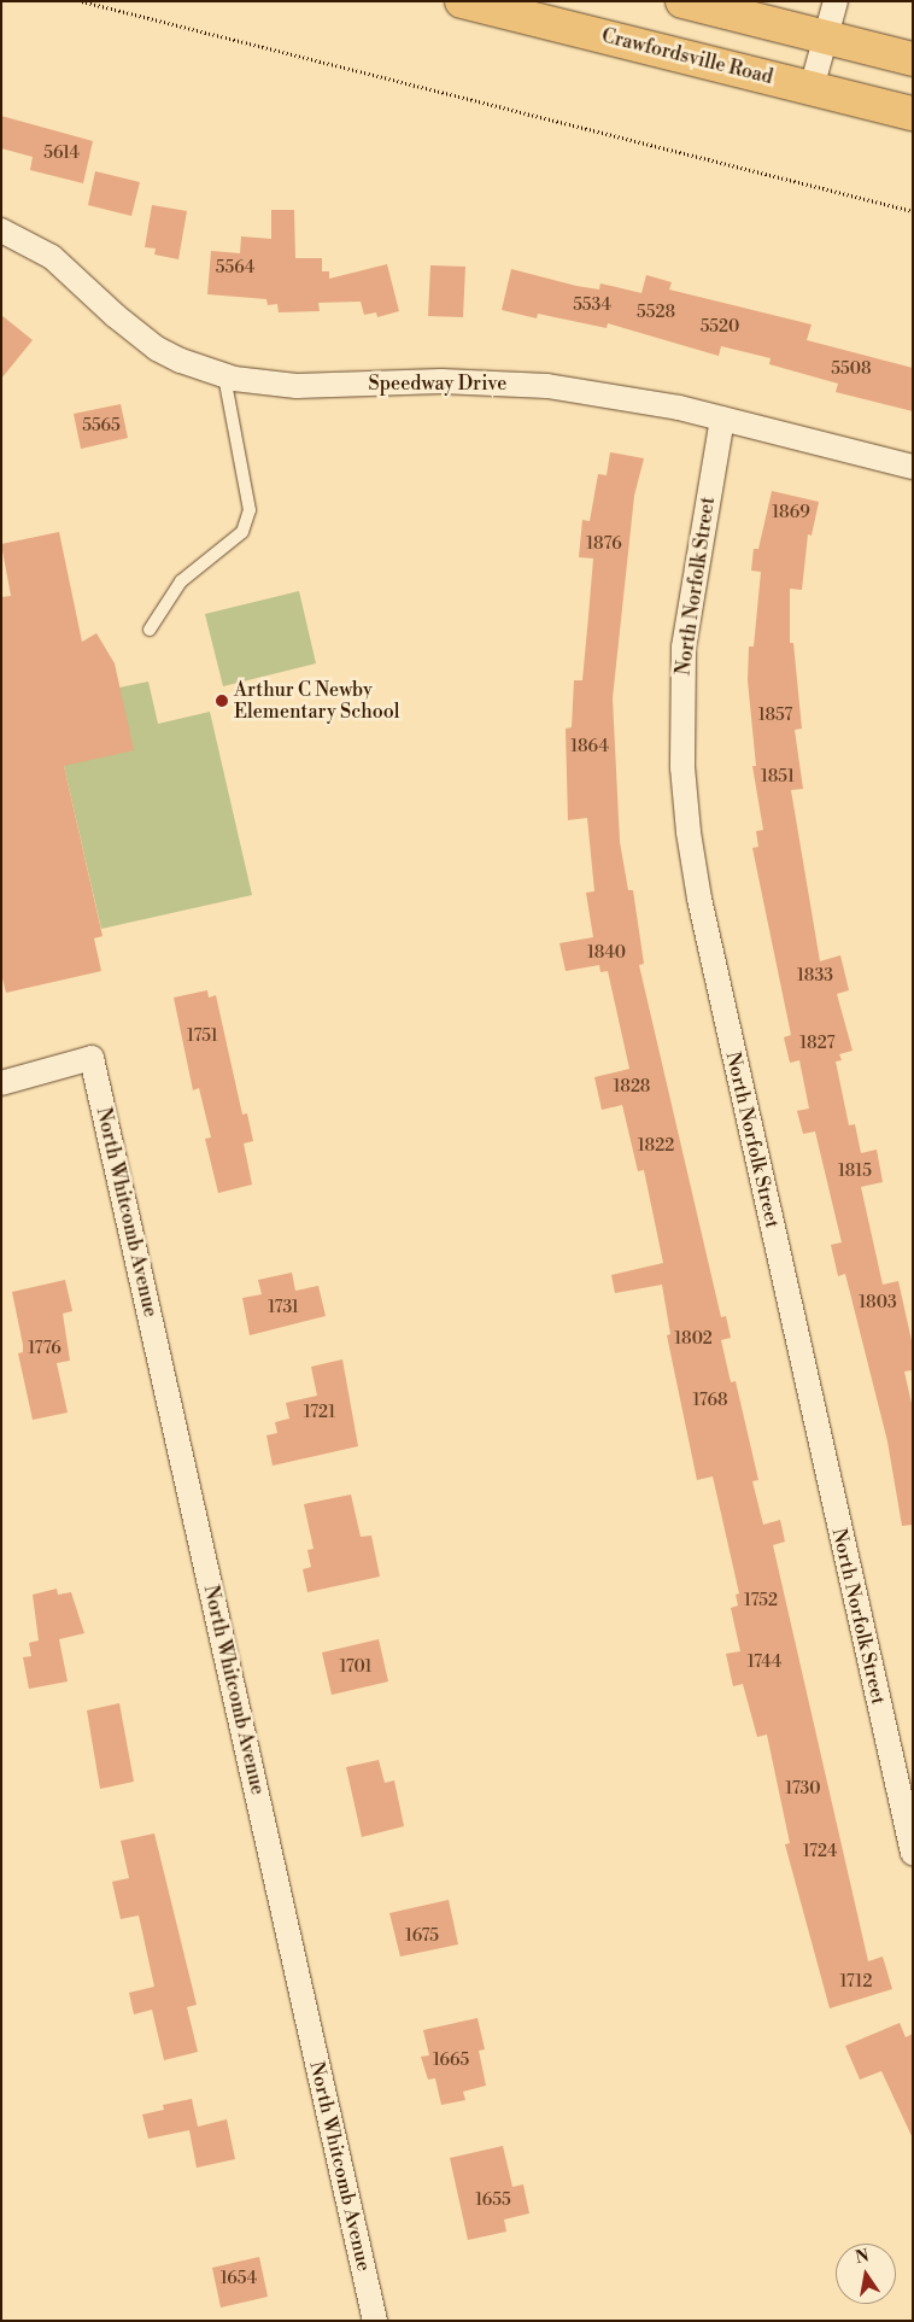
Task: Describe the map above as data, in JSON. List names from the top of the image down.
{
  "streets": {
    "main road": ["Crawfordsville Road"],
    "street": ["Speedway Drive", "North Norfolk Street", "North Whitcomb Avenue"]
  },
  "crossings": [
    ["Speedway Drive", "North Norfolk Street"]
  ],
  "places": ["Arthur C Newby Elementary School"],
  "house_numbers": [
    "5614",
    "5564",
    "5534",
    "5528",
    "5520",
    "5508",
    "5565",
    "1869",
    "1876",
    "1857",
    "1864",
    "1851",
    "1840",
    "1833",
    "1751",
    "1827",
    "1828",
    "1822",
    "1815",
    "1803",
    "1731",
    "1802",
    "1776",
    "1768",
    "1721",
    "1752",
    "1744",
    "1701",
    "1730",
    "1724",
    "1675",
    "1712",
    "1665",
    "1655",
    "1654"
  ],
  "north": "top"
}
